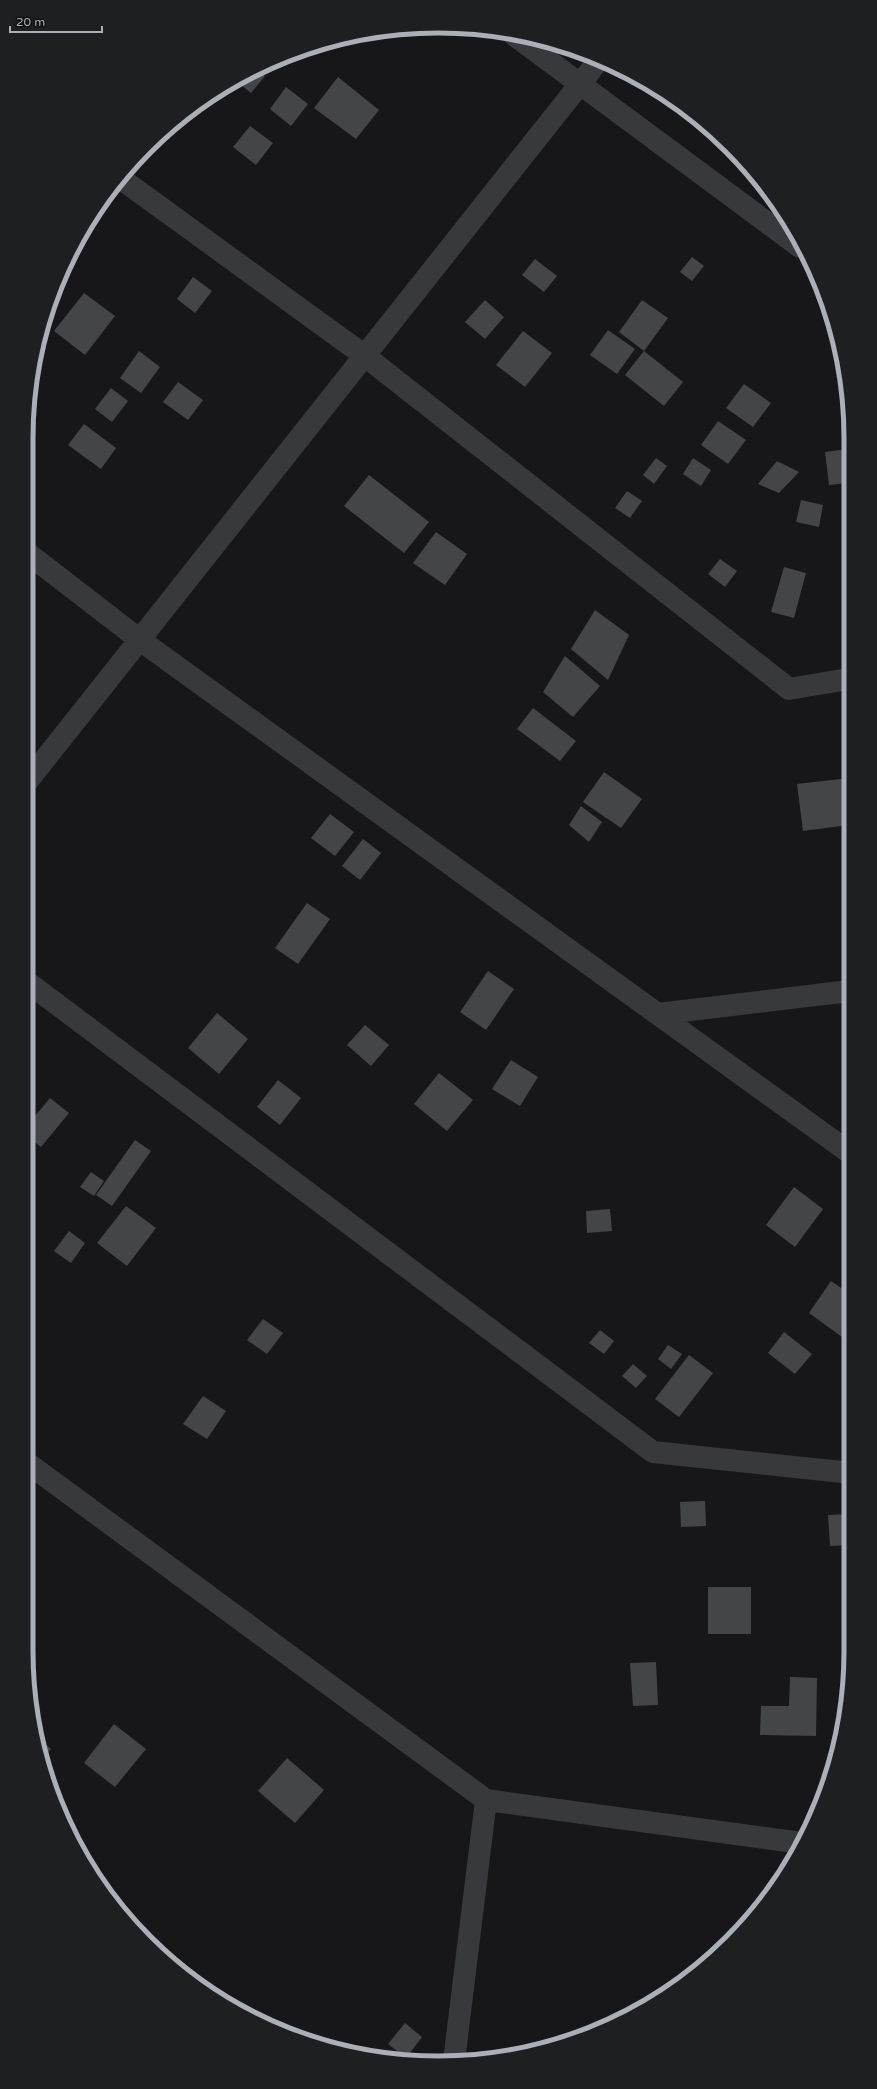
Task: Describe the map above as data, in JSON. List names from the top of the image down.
{
  "scale_bar": "20 m"
}
